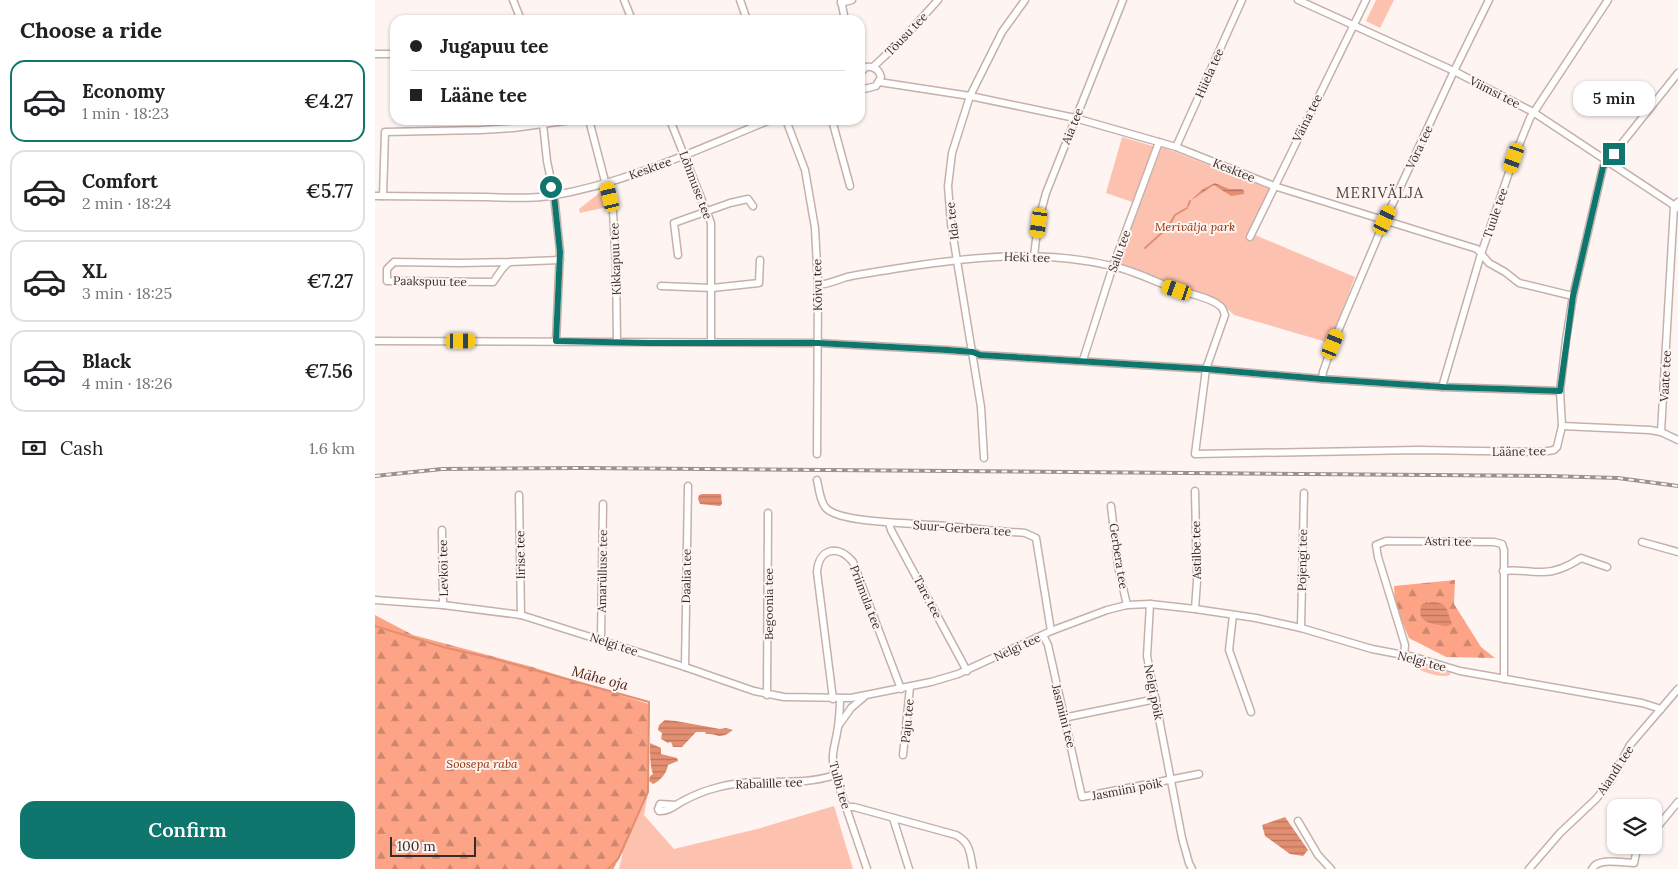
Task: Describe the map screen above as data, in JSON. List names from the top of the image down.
{
  "streets": {
    "street": [
      "Tõusu tee",
      "Hiiela tee",
      "Viimsi tee",
      "Väina tee",
      "Aia tee",
      "Võra tee",
      "Kesktee",
      "Lõhmuse tee",
      "Tuule tee",
      "Ida tee",
      "Salu tee",
      "Heki tee",
      "Kikkapuu tee",
      "Paakspuu tee",
      "Kõivu tee",
      "Vaate tee",
      "Lääne tee",
      "Suur-Gerbera tee",
      "Astri tee",
      "Astilbe tee",
      "Iirise tee",
      "Gerbera tee",
      "Pojengi tee",
      "Levkoi tee",
      "Amarülluse tee",
      "Daalia tee",
      "Priimula tee",
      "Tare tee",
      "Begoonia tee",
      "Nelgi tee",
      "Nelgi põik",
      "Jasmiini tee",
      "Paju tee",
      "Aiandi tee",
      "Rabalille tee",
      "Tulbi tee",
      "Jasmiini põik"
    ]
  },
  "crossings": [
    ["Hiiela tee", "Kesktee"],
    ["Viimsi tee", "Väina tee"],
    ["Viimsi tee", "Võra tee"],
    ["Viimsi tee", "Tuule tee"],
    ["Viimsi tee", "Vaate tee"],
    ["Viimsi tee", "Lääne tee"],
    ["Väina tee", "Kesktee"],
    ["Aia tee", "Kesktee"],
    ["Aia tee", "Heki tee"],
    ["Võra tee", "Kesktee"],
    ["Kesktee", "Lõhmuse tee"],
    ["Kesktee", "Tuule tee"],
    ["Kesktee", "Ida tee"],
    ["Kesktee", "Salu tee"],
    ["Kesktee", "Kikkapuu tee"],
    ["Kesktee", "Lääne tee"],
    ["Ida tee", "Heki tee"],
    ["Salu tee", "Heki tee"],
    ["Heki tee", "Kõivu tee"],
    ["Heki tee", "Lääne tee"],
    ["Suur-Gerbera tee", "Tare tee"],
    ["Suur-Gerbera tee", "Nelgi tee"],
    ["Astri tee", "Nelgi tee"],
    ["Astilbe tee", "Nelgi tee"],
    ["Iirise tee", "Nelgi tee"],
    ["Gerbera tee", "Nelgi tee"],
    ["Pojengi tee", "Nelgi tee"],
    ["Levkoi tee", "Nelgi tee"],
    ["Amarülluse tee", "Nelgi tee"],
    ["Daalia tee", "Nelgi tee"],
    ["Priimula tee", "Nelgi tee"],
    ["Tare tee", "Nelgi tee"],
    ["Begoonia tee", "Nelgi tee"],
    ["Nelgi tee", "Nelgi põik"],
    ["Nelgi tee", "Jasmiini tee"],
    ["Nelgi tee", "Paju tee"],
    ["Nelgi tee", "Aiandi tee"],
    ["Nelgi tee", "Tulbi tee"],
    ["Nelgi põik", "Jasmiini põik"],
    ["Jasmiini tee", "Jasmiini põik"],
    ["Rabalille tee", "Tulbi tee"]
  ],
  "districts": ["MERIVÄLJA"],
  "water": ["Mähe oja"],
  "parks": ["Merivälja park", "Soosepa raba"],
  "scale_bar": "100 m",
  "page": {
    "heading": "Choose a ride",
    "banner": ["Jugapuu tee", "Lääne tee"],
    "list": [
      {
        "name": "Economy",
        "note": "1 min · 18:23",
        "value": "€4.27"
      },
      {
        "name": "Comfort",
        "note": "2 min · 18:24",
        "value": "€5.77"
      },
      {
        "name": "XL",
        "note": "3 min · 18:25",
        "value": "€7.27"
      },
      {
        "name": "Black",
        "note": "4 min · 18:26",
        "value": "€7.56"
      }
    ],
    "bubble": "5 min",
    "pay": ["Cash", "1.6 km"],
    "buttons": "Confirm",
    "scale": "100 m"
  }
}
